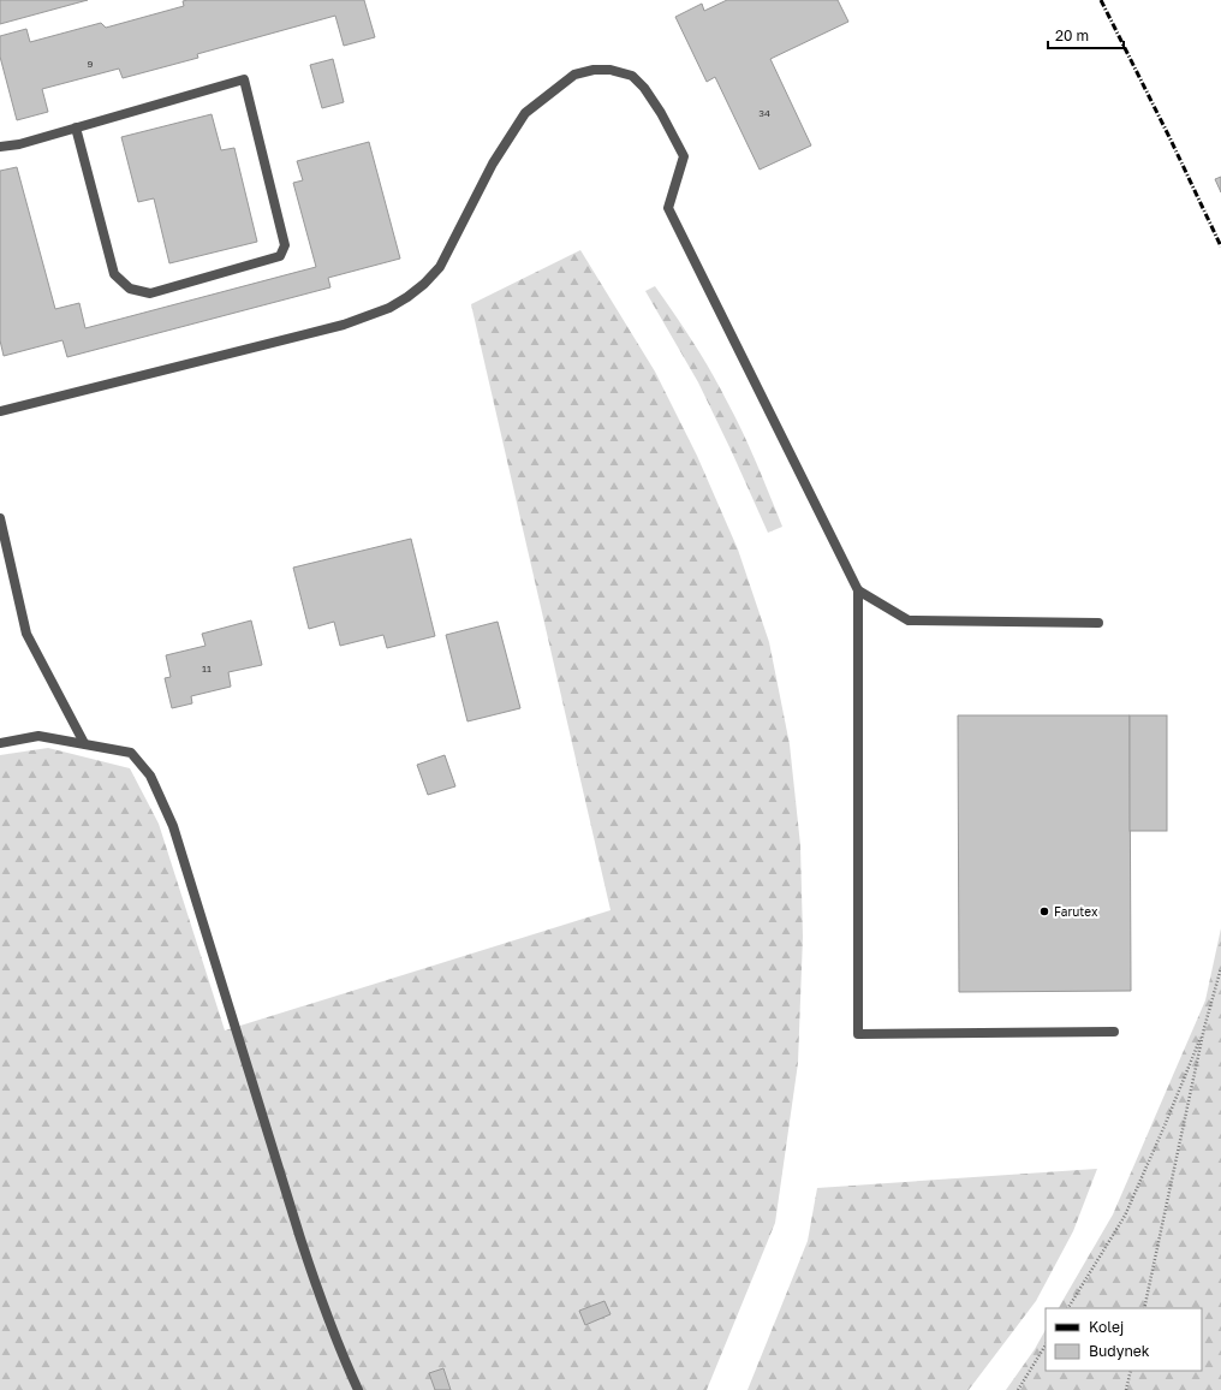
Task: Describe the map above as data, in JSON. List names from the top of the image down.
{
  "places": ["Farutex"],
  "house_numbers": ["9", "34", "11"],
  "legend": ["Kolej", "Budynek"],
  "scale_bar": "20 m"
}
